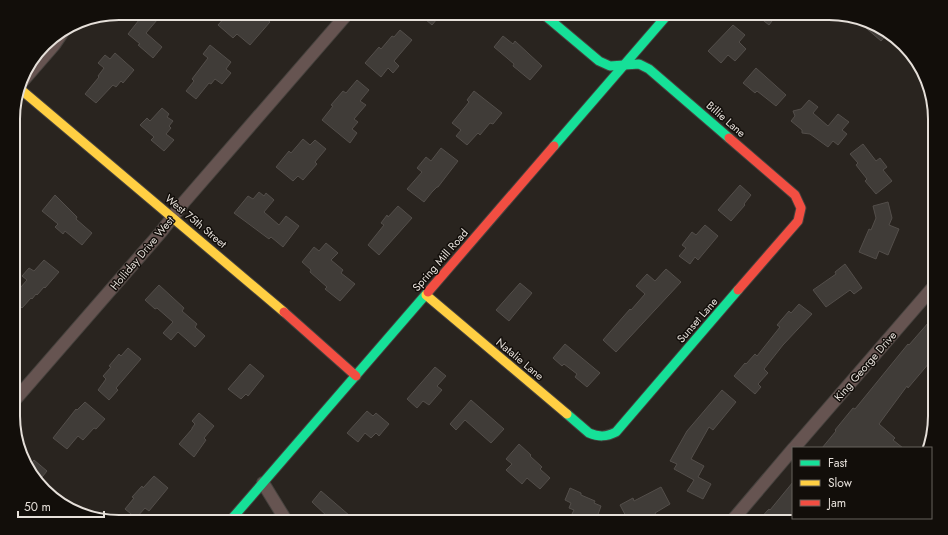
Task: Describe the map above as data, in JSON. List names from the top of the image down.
{
  "streets": {
    "street": [
      "Billie Lane",
      "West 75th Street",
      "Holliday Drive West",
      "Spring Mill Road",
      "Sunset Lane",
      "Natalie Lane",
      "King George Drive"
    ]
  },
  "crossings": [
    ["Billie Lane", "Spring Mill Road"],
    ["Billie Lane", "Sunset Lane"],
    ["West 75th Street", "Holliday Drive West"],
    ["West 75th Street", "Spring Mill Road"],
    ["Spring Mill Road", "Natalie Lane"],
    ["Sunset Lane", "Natalie Lane"]
  ],
  "legend": ["Fast", "Slow", "Jam"],
  "scale_bar": "50 m"
}
